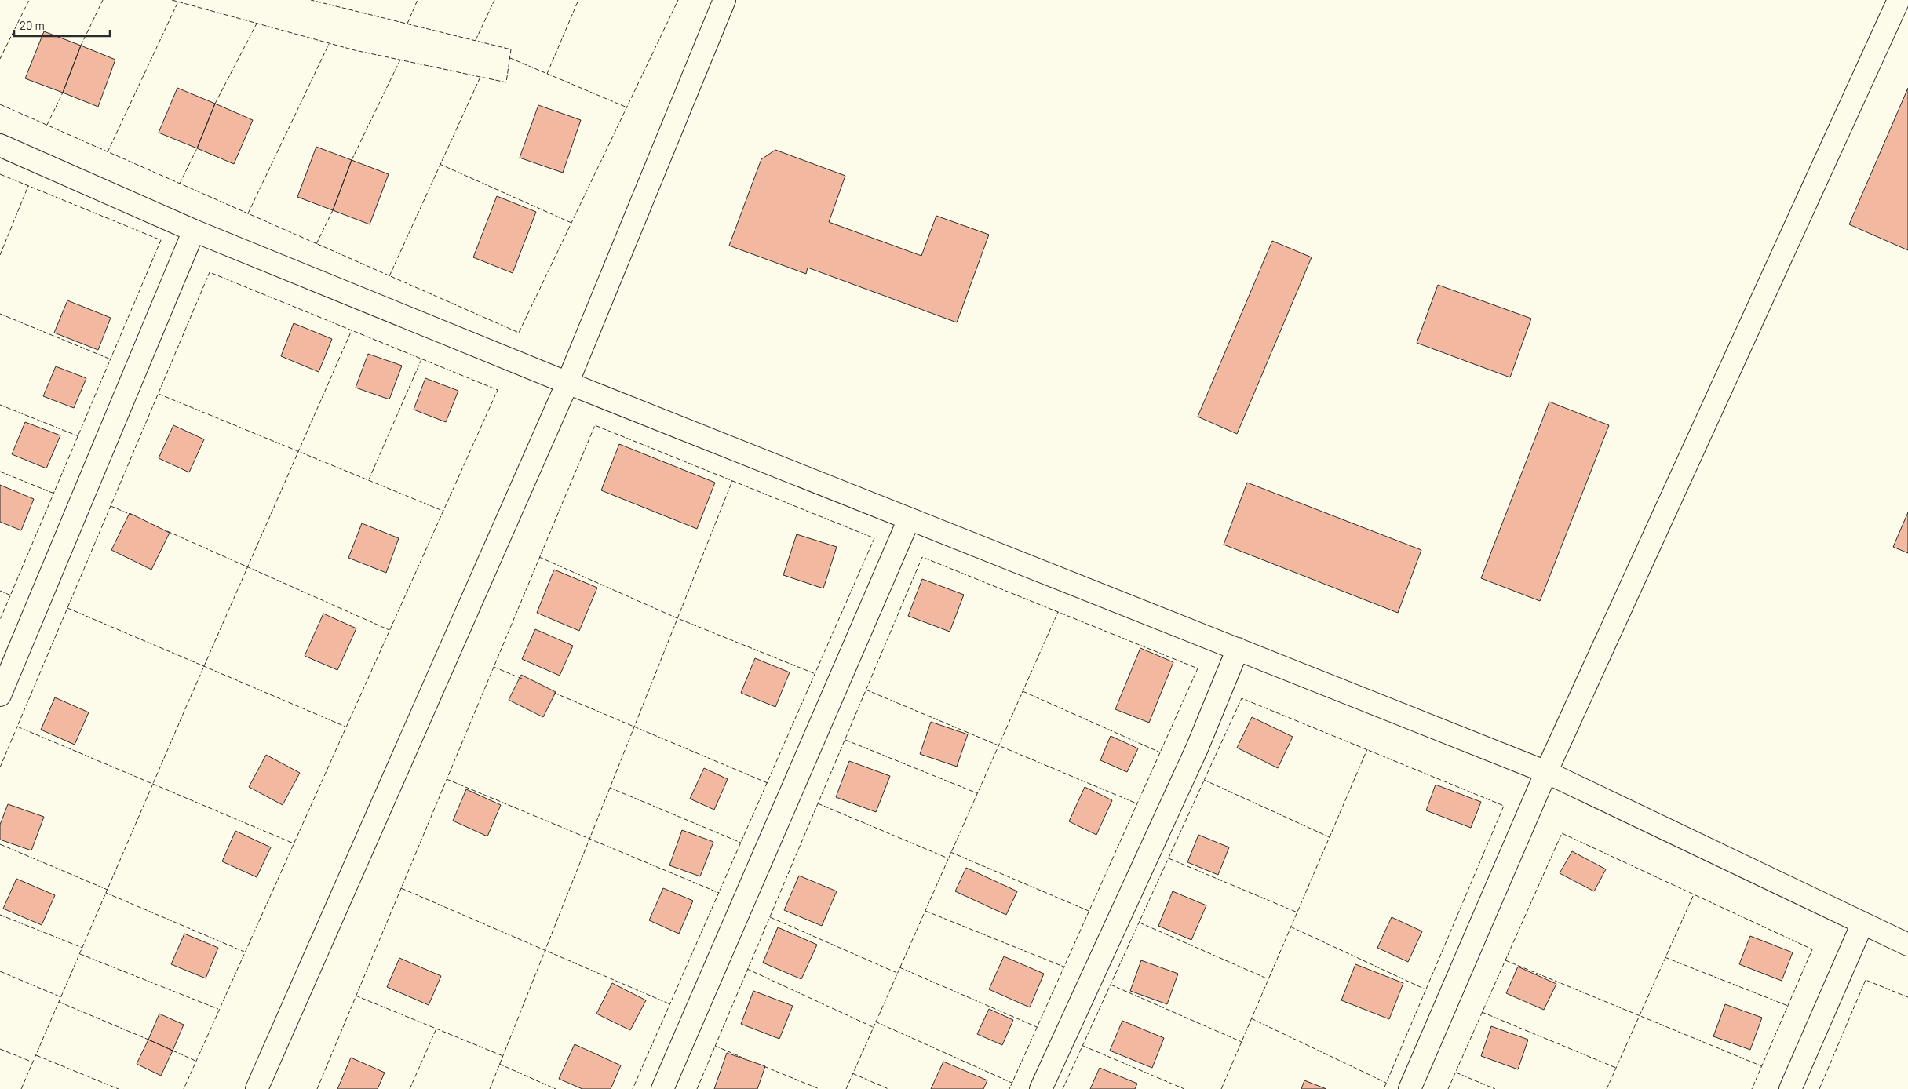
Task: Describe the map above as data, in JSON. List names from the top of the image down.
{
  "scale_bar": "20 m"
}
